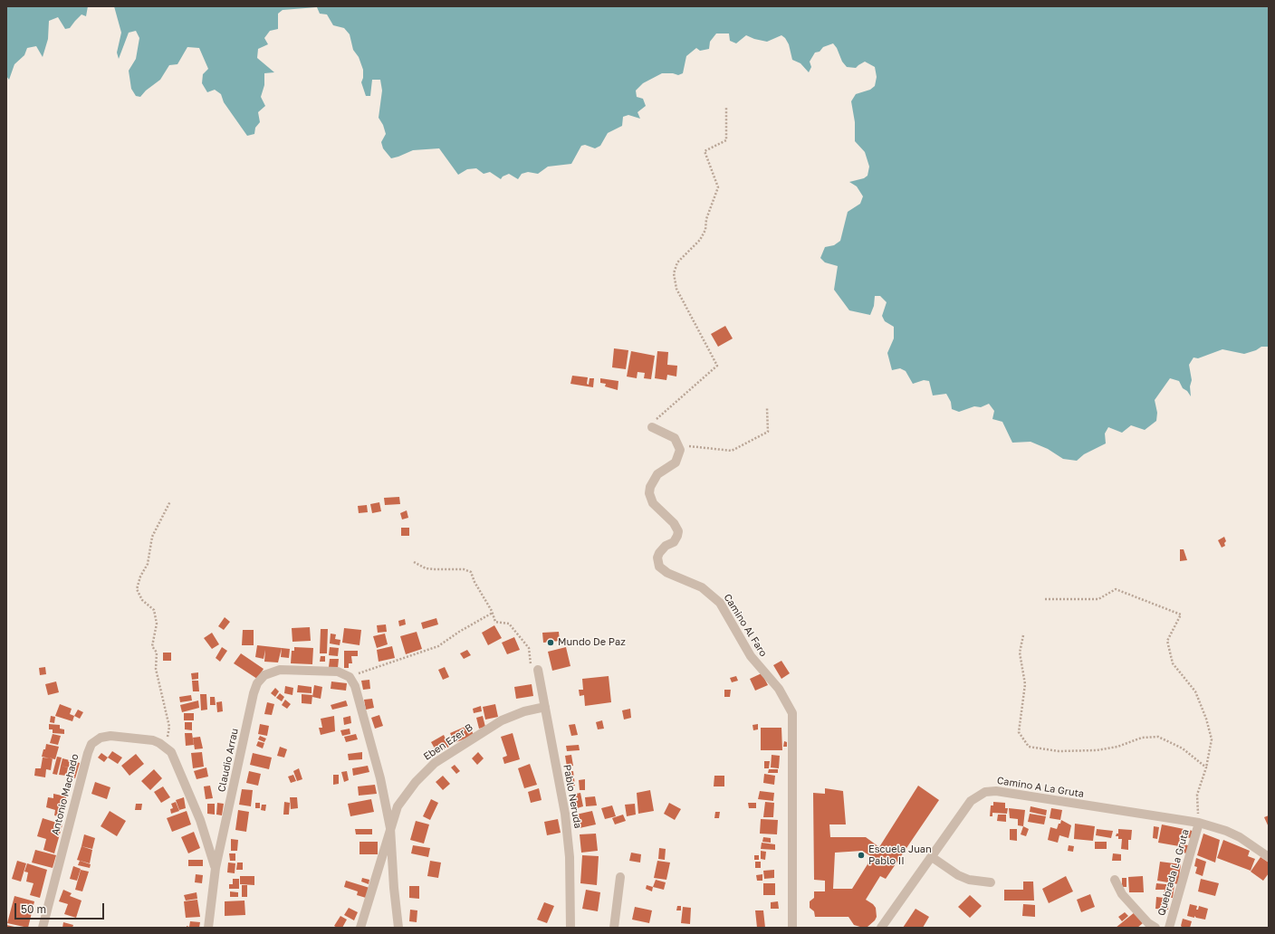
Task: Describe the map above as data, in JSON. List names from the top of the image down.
{
  "streets": {
    "street": [
      "Camino Al Faro",
      "Eben Ezer B",
      "Claudio Arrau",
      "Camino A La Gruta",
      "Antonio Machado",
      "Pablo Neruda",
      "Quebrada La Gruta"
    ]
  },
  "crossings": [
    ["Eben Ezer B", "Claudio Arrau"],
    ["Eben Ezer B", "Pablo Neruda"],
    ["Claudio Arrau", "Antonio Machado"],
    ["Camino A La Gruta", "Quebrada La Gruta"]
  ],
  "places": ["Mundo De Paz", "Escuela Juan Pablo II"],
  "scale_bar": "50 m"
}
